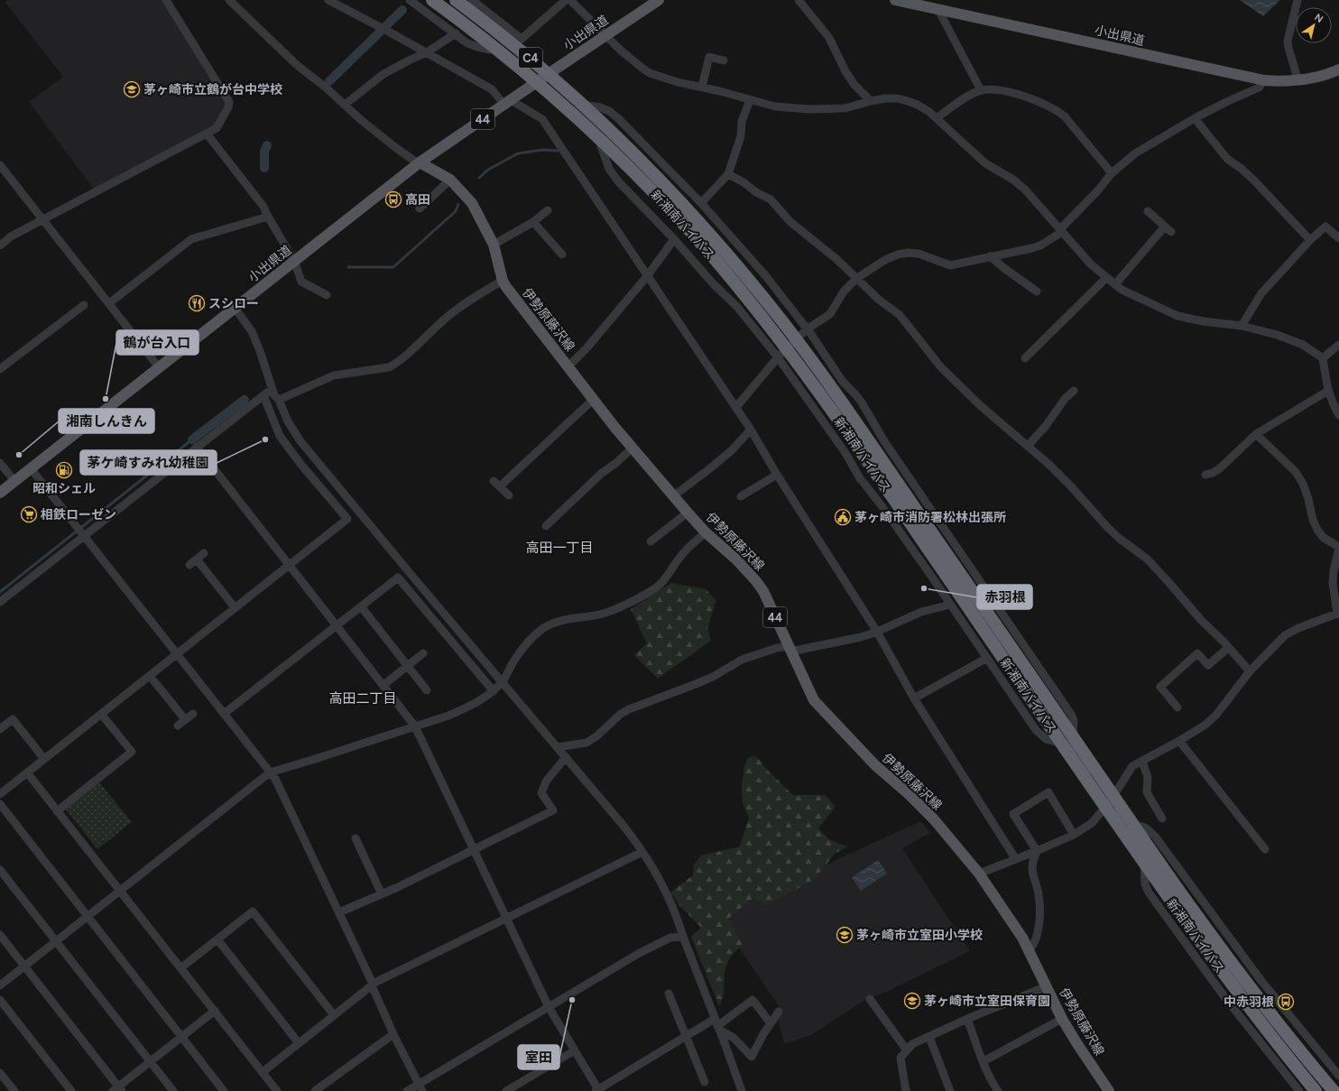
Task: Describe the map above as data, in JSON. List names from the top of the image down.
{
  "streets": {
    "highway": ["C4", "新湘南バイパス"],
    "main road": ["小出県道", "44", "伊勢原藤沢線"]
  },
  "crossings": [
    ["小出県道", "44"],
    ["小出県道", "伊勢原藤沢線"],
    ["44", "伊勢原藤沢線"]
  ],
  "districts": ["高田一丁目", "高田二丁目"],
  "places": {
    "school or university": ["茅ヶ崎市立鶴が台中学校", "茅ヶ崎市立室田小学校", "茅ヶ崎市立室田保育園"],
    "bus stop": ["高田", "中赤羽根"],
    "restaurant": ["スシロー"],
    "other": [
      "鶴が台入口",
      "茅ケ崎すみれ幼稚園",
      "湘南しんきん",
      "赤羽根",
      "室田"
    ],
    "fuel station": ["昭和シェル"],
    "supermarket": ["相鉄ローゼン"],
    "public building": ["茅ヶ崎市消防署松林出張所"]
  },
  "north": "top right"
}
